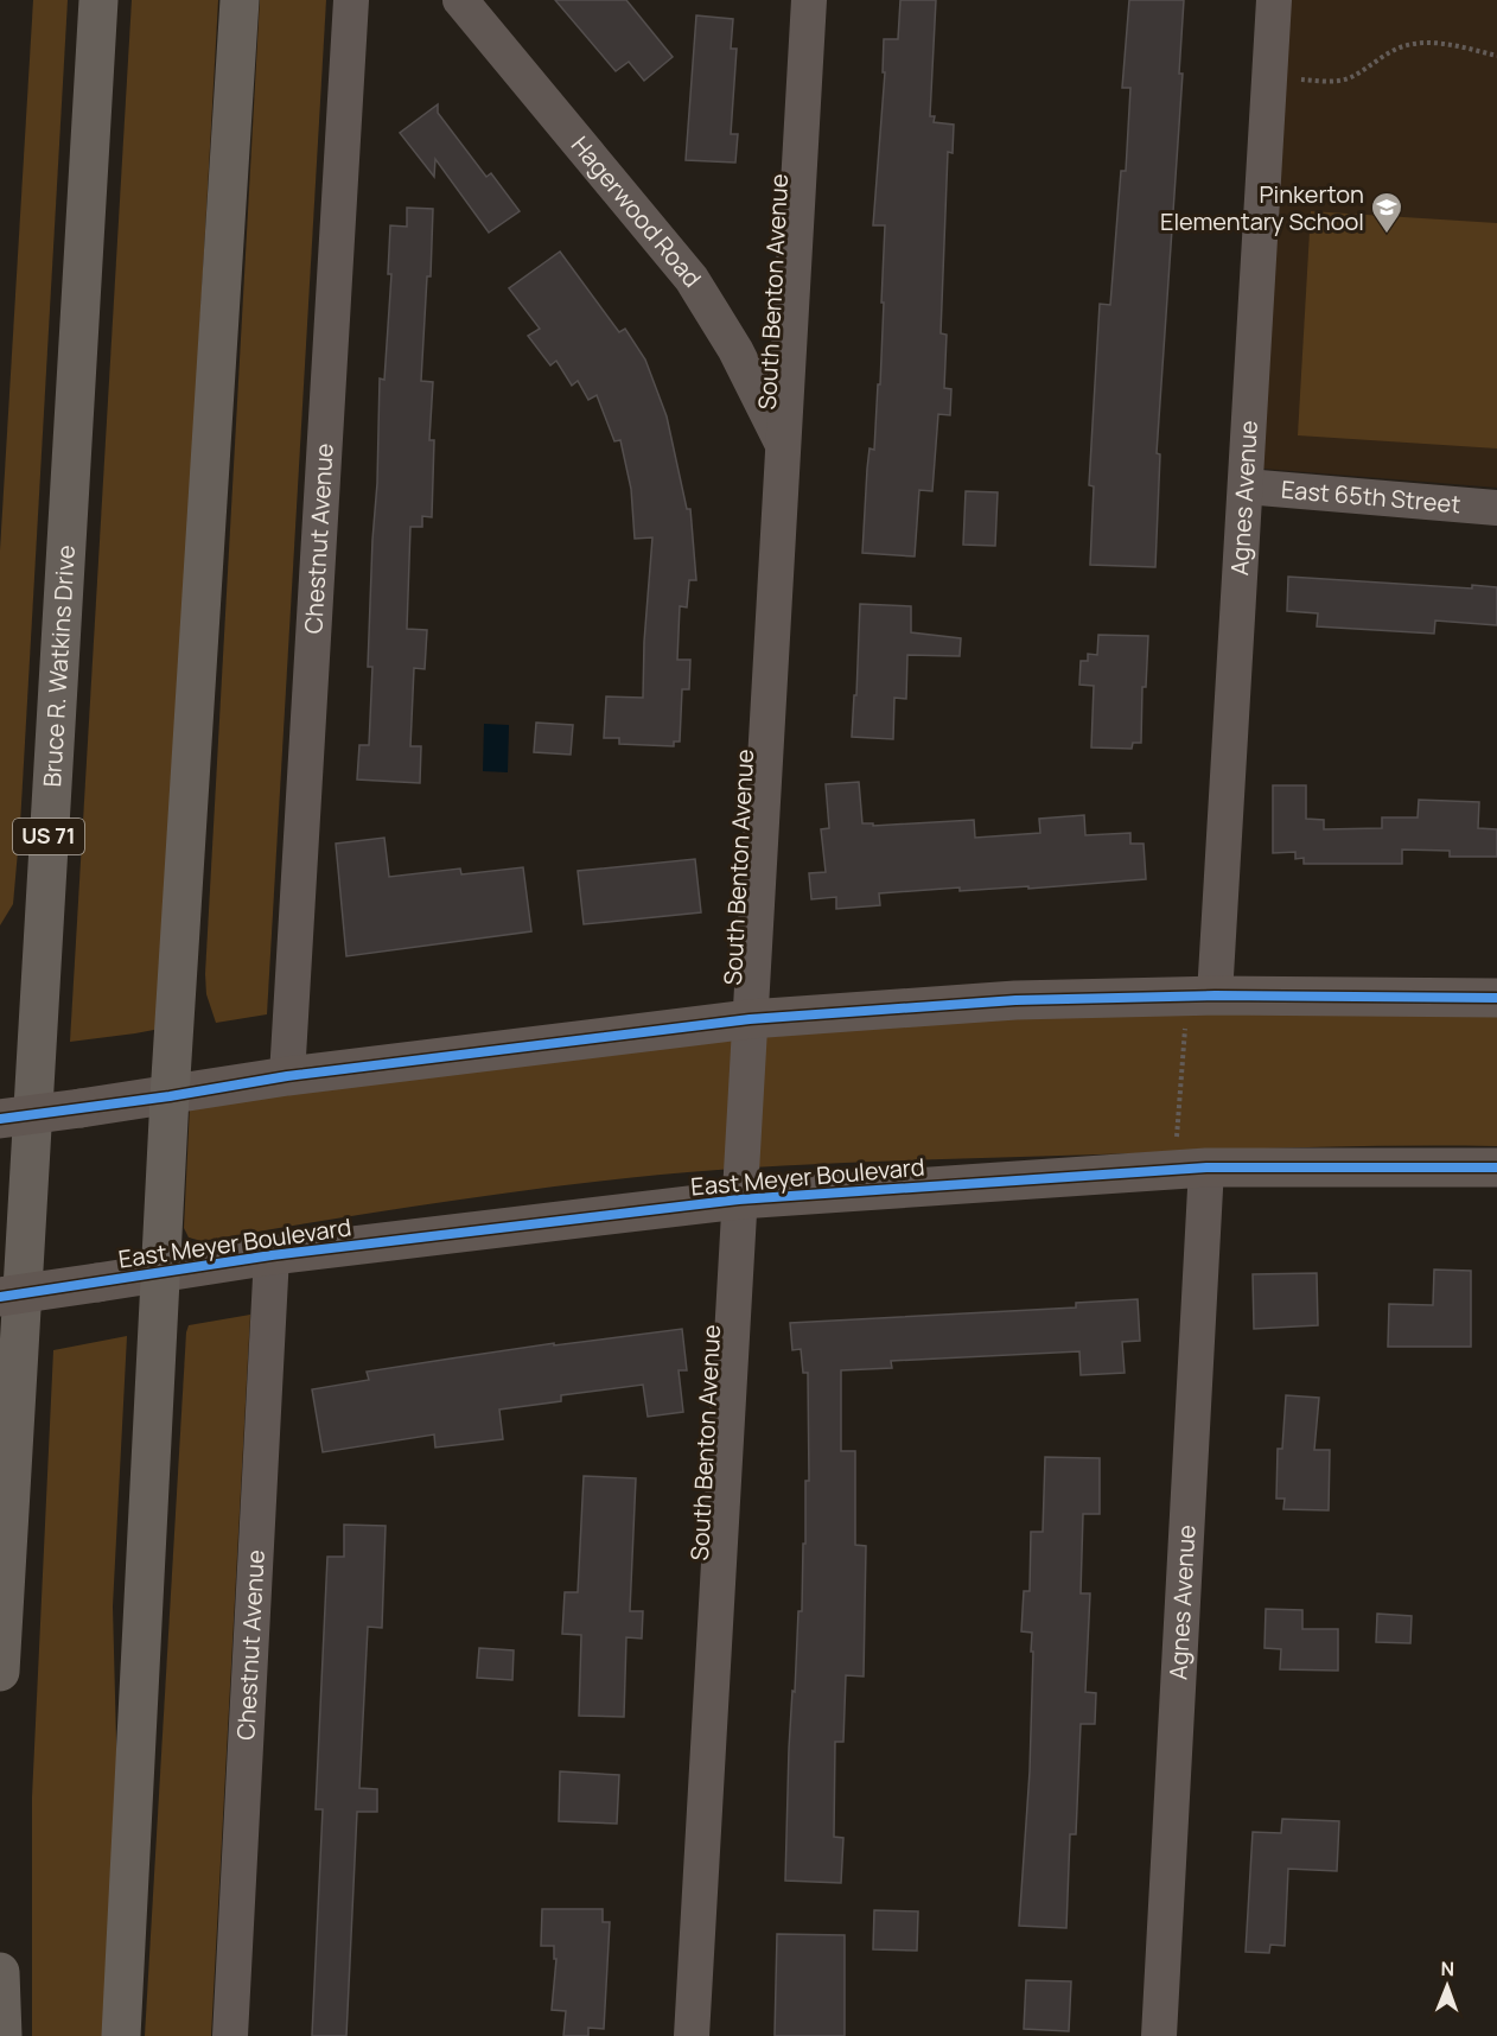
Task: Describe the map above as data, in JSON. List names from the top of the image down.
{
  "streets": {
    "highway": ["Bruce R. Watkins Drive", "US 71"],
    "main road": ["East Meyer Boulevard"],
    "street": [
      "Hagerwood Road",
      "South Benton Avenue",
      "East 65th Street",
      "Agnes Avenue",
      "Chestnut Avenue"
    ]
  },
  "crossings": [
    ["Hagerwood Road", "South Benton Avenue"],
    ["South Benton Avenue", "East Meyer Boulevard"],
    ["East 65th Street", "Agnes Avenue"],
    ["Agnes Avenue", "East Meyer Boulevard"],
    ["Chestnut Avenue", "East Meyer Boulevard"]
  ],
  "places": {
    "school or university": ["Pinkerton Elementary School"]
  },
  "north": "top"
}
